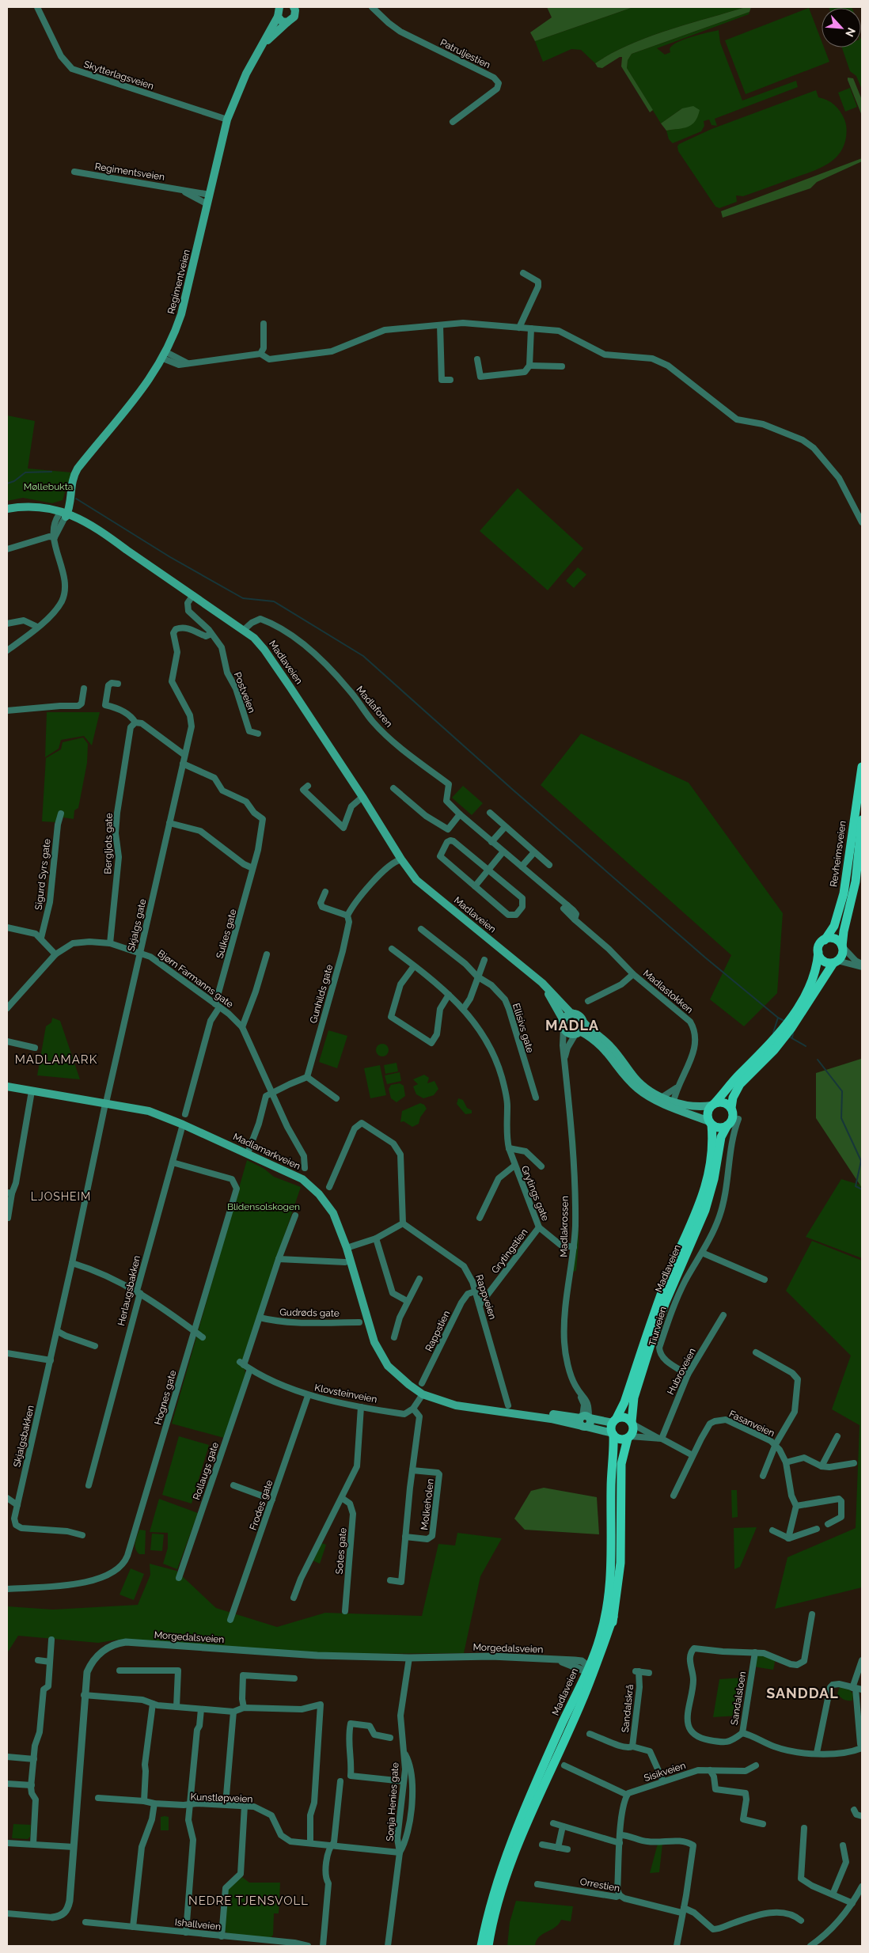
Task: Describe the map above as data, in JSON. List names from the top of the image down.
{
  "streets": {
    "main road": [
      "Regimentveien",
      "Madlaveien",
      "Revheimsveien",
      "Madlamarkveien"
    ],
    "street": [
      "Patruljestien",
      "Skytterlagsveien",
      "Regimentsveien",
      "Postveien",
      "Madlaforen",
      "Bergljots gate",
      "Sigurd Syrs gate",
      "Skjalgs gate",
      "Sulkes gate",
      "Bjørn Farmanns gate",
      "Madlastokken",
      "Gunhilds gate",
      "Ellisivs gate",
      "Grytings gate",
      "Madlakrossen",
      "Grytingstien",
      "Herlaugsbakken",
      "Rappveien",
      "Gudrøds gate",
      "Tiurveien",
      "Rappstien",
      "Hubroveien",
      "Klovsteinveien",
      "Hognes gate",
      "Fasanveien",
      "Skjalgsbakken",
      "Rollaugs gate",
      "Molkeholen",
      "Frodes gate",
      "Sotes gate",
      "Morgedalsveien",
      "Sandalsloen",
      "Sandalskrå",
      "Sisikveien",
      "Kunstløpveien",
      "Sonja Henies gate",
      "Orrestien",
      "Ishallveien"
    ]
  },
  "crossings": [
    ["Skytterlagsveien", "Regimentveien"],
    ["Regimentsveien", "Regimentveien"],
    ["Regimentveien", "Madlaveien"],
    ["Madlaveien", "Postveien"],
    ["Madlaveien", "Madlaforen"],
    ["Madlaveien", "Gunhilds gate"],
    ["Madlaveien", "Madlamarkveien"],
    ["Madlaveien", "Madlakrossen"],
    ["Madlaveien", "Morgedalsveien"],
    ["Postveien", "Skjalgs gate"],
    ["Madlaforen", "Madlastokken"],
    ["Bergljots gate", "Bjørn Farmanns gate"],
    ["Skjalgs gate", "Sulkes gate"],
    ["Skjalgs gate", "Bjørn Farmanns gate"],
    ["Skjalgs gate", "Madlamarkveien"],
    ["Skjalgs gate", "Skjalgsbakken"],
    ["Sulkes gate", "Bjørn Farmanns gate"],
    ["Madlamarkveien", "Madlakrossen"],
    ["Madlamarkveien", "Herlaugsbakken"],
    ["Madlamarkveien", "Rappveien"],
    ["Madlamarkveien", "Skjalgsbakken"],
    ["Grytings gate", "Madlakrossen"],
    ["Grytings gate", "Grytingstien"],
    ["Grytingstien", "Rappveien"],
    ["Herlaugsbakken", "Hognes gate"],
    ["Rappveien", "Rappstien"],
    ["Gudrøds gate", "Klovsteinveien"],
    ["Tiurveien", "Hubroveien"],
    ["Klovsteinveien", "Rollaugs gate"],
    ["Klovsteinveien", "Molkeholen"],
    ["Klovsteinveien", "Frodes gate"],
    ["Klovsteinveien", "Sotes gate"],
    ["Morgedalsveien", "Sonja Henies gate"],
    ["Sandalskrå", "Sisikveien"],
    ["Kunstløpveien", "Sonja Henies gate"]
  ],
  "districts": [
    "MADLA",
    "MADLAMARK",
    "LJOSHEIM",
    "SANDDAL",
    "NEDRE TJENSVOLL"
  ],
  "parks": ["Møllebukta", "Blidensolskogen"],
  "north": "bottom right"
}
